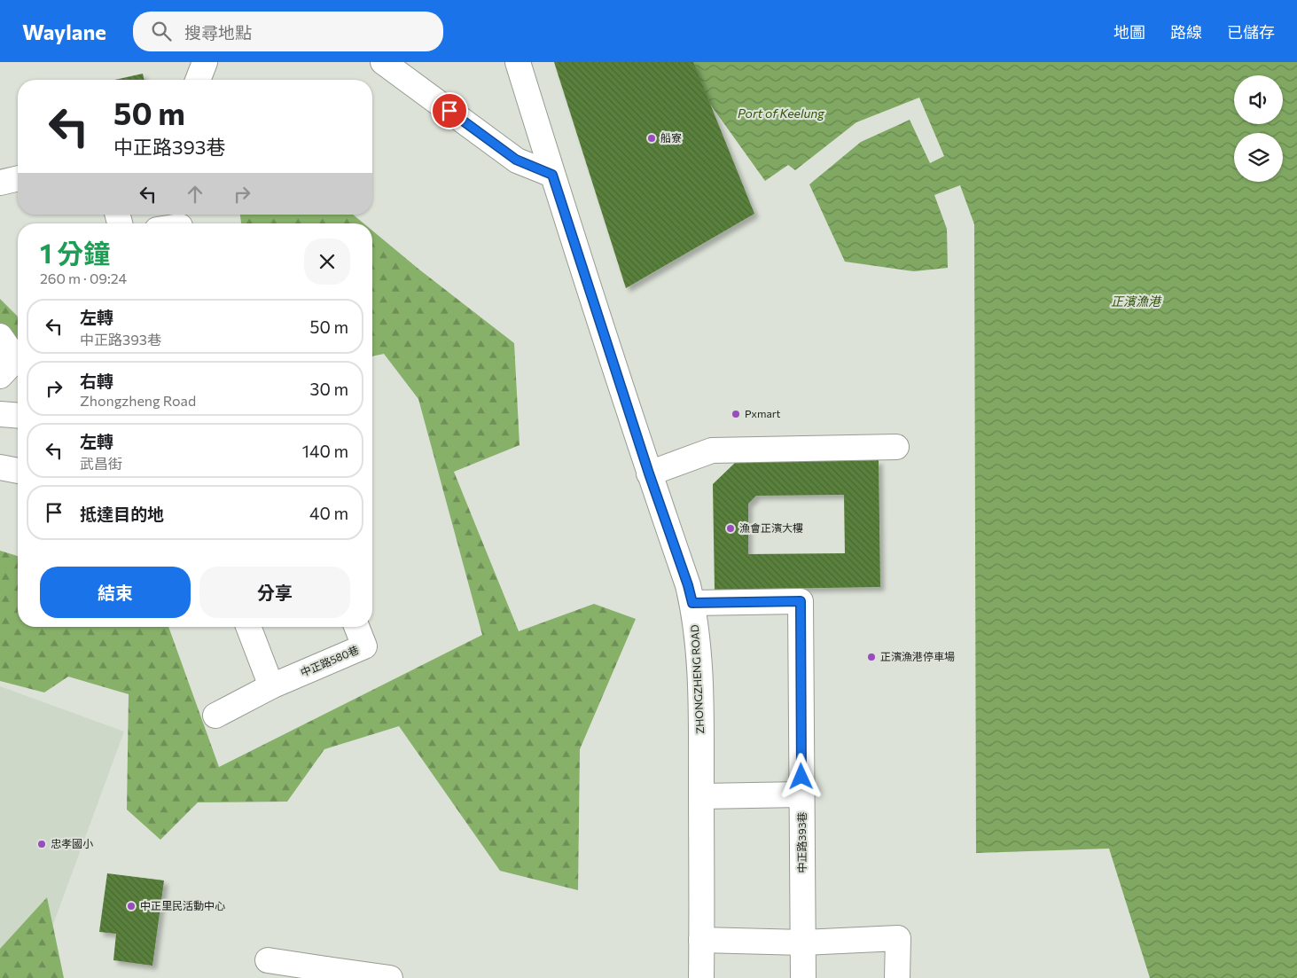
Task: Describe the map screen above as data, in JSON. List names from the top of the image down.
{
  "streets": {
    "main road": ["中正路580巷", "ZHONGZHENG ROAD", "中正路393巷"]
  },
  "crossings": [
    ["ZHONGZHENG ROAD", "中正路393巷"]
  ],
  "water": ["Port of Keelung", "正濱漁港"],
  "places": [
    "船寮",
    "Pxmart",
    "漁會正濱大樓",
    "正濱漁港停車場",
    "忠孝國小",
    "中正里民活動中心"
  ],
  "page": {
    "header": "Waylane",
    "search": "搜尋地點",
    "nav": ["地圖", "路線", "已儲存"],
    "turn": ["50 m", "中正路393巷"],
    "heading": ["1 分鐘", "260 m · 09:24"],
    "list": [
      {
        "name": "左轉",
        "note": "中正路393巷",
        "value": "50 m"
      },
      {
        "name": "右轉",
        "note": "Zhongzheng Road",
        "value": "30 m"
      },
      {
        "name": "左轉",
        "note": "武昌街",
        "value": "140 m"
      },
      {
        "name": "抵達目的地",
        "value": "40 m"
      }
    ],
    "buttons": ["結束", "分享"]
  }
}
